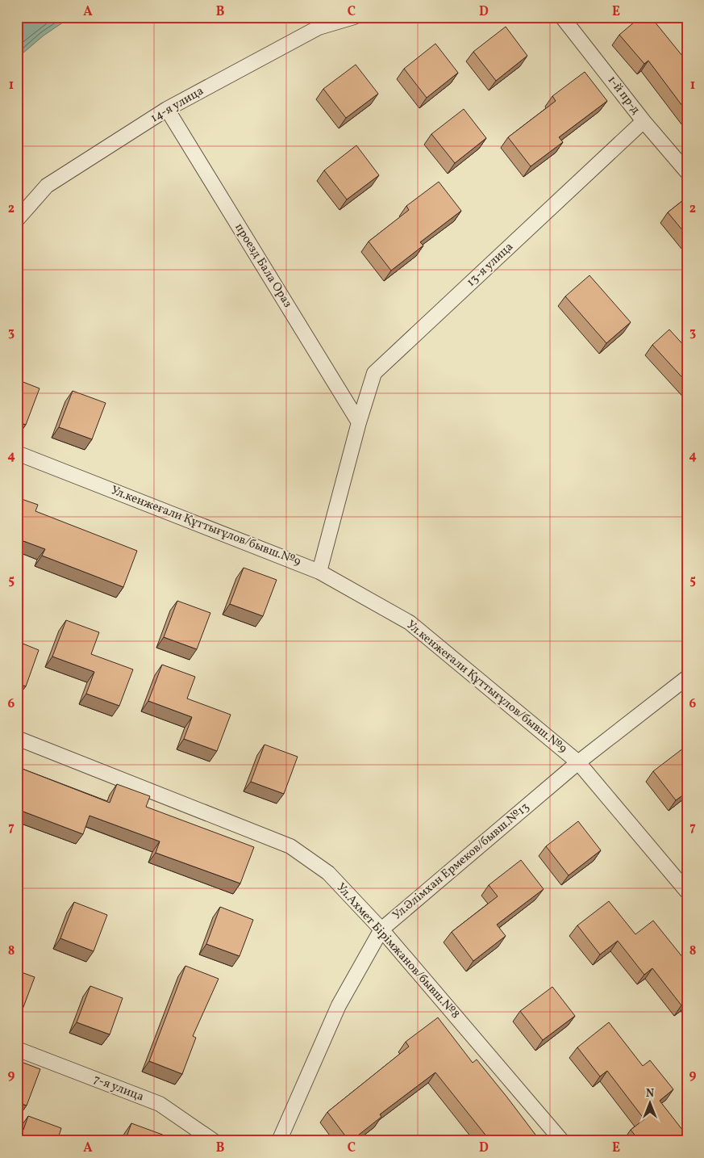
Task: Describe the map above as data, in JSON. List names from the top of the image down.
{
  "streets": {
    "street": [
      "1-й пр-д",
      "14-я улица",
      "13-я улица",
      "проезд Бала Ораз",
      "Ул.кенжеғали Құттығұлов/бывш.№9",
      "Ул.Әлімхан Ермеков/бывш.№13",
      "Ул.Ахмет Бірімжанов/бывш.№8",
      "7-я улица"
    ]
  },
  "crossings": [
    ["1-й пр-д", "13-я улица"],
    ["14-я улица", "проезд Бала Ораз"],
    ["13-я улица", "проезд Бала Ораз"],
    ["13-я улица", "Ул.кенжеғали Құттығұлов/бывш.№9"],
    ["Ул.кенжеғали Құттығұлов/бывш.№9", "Ул.Әлімхан Ермеков/бывш.№13"],
    ["Ул.Әлімхан Ермеков/бывш.№13", "Ул.Ахмет Бірімжанов/бывш.№8"]
  ],
  "north": "top",
  "grid": {
    "columns": [
      "A",
      "B",
      "C",
      "D",
      "E"
    ],
    "rows": [
      "1",
      "2",
      "3",
      "4",
      "5",
      "6",
      "7",
      "8",
      "9"
    ]
  }
}
